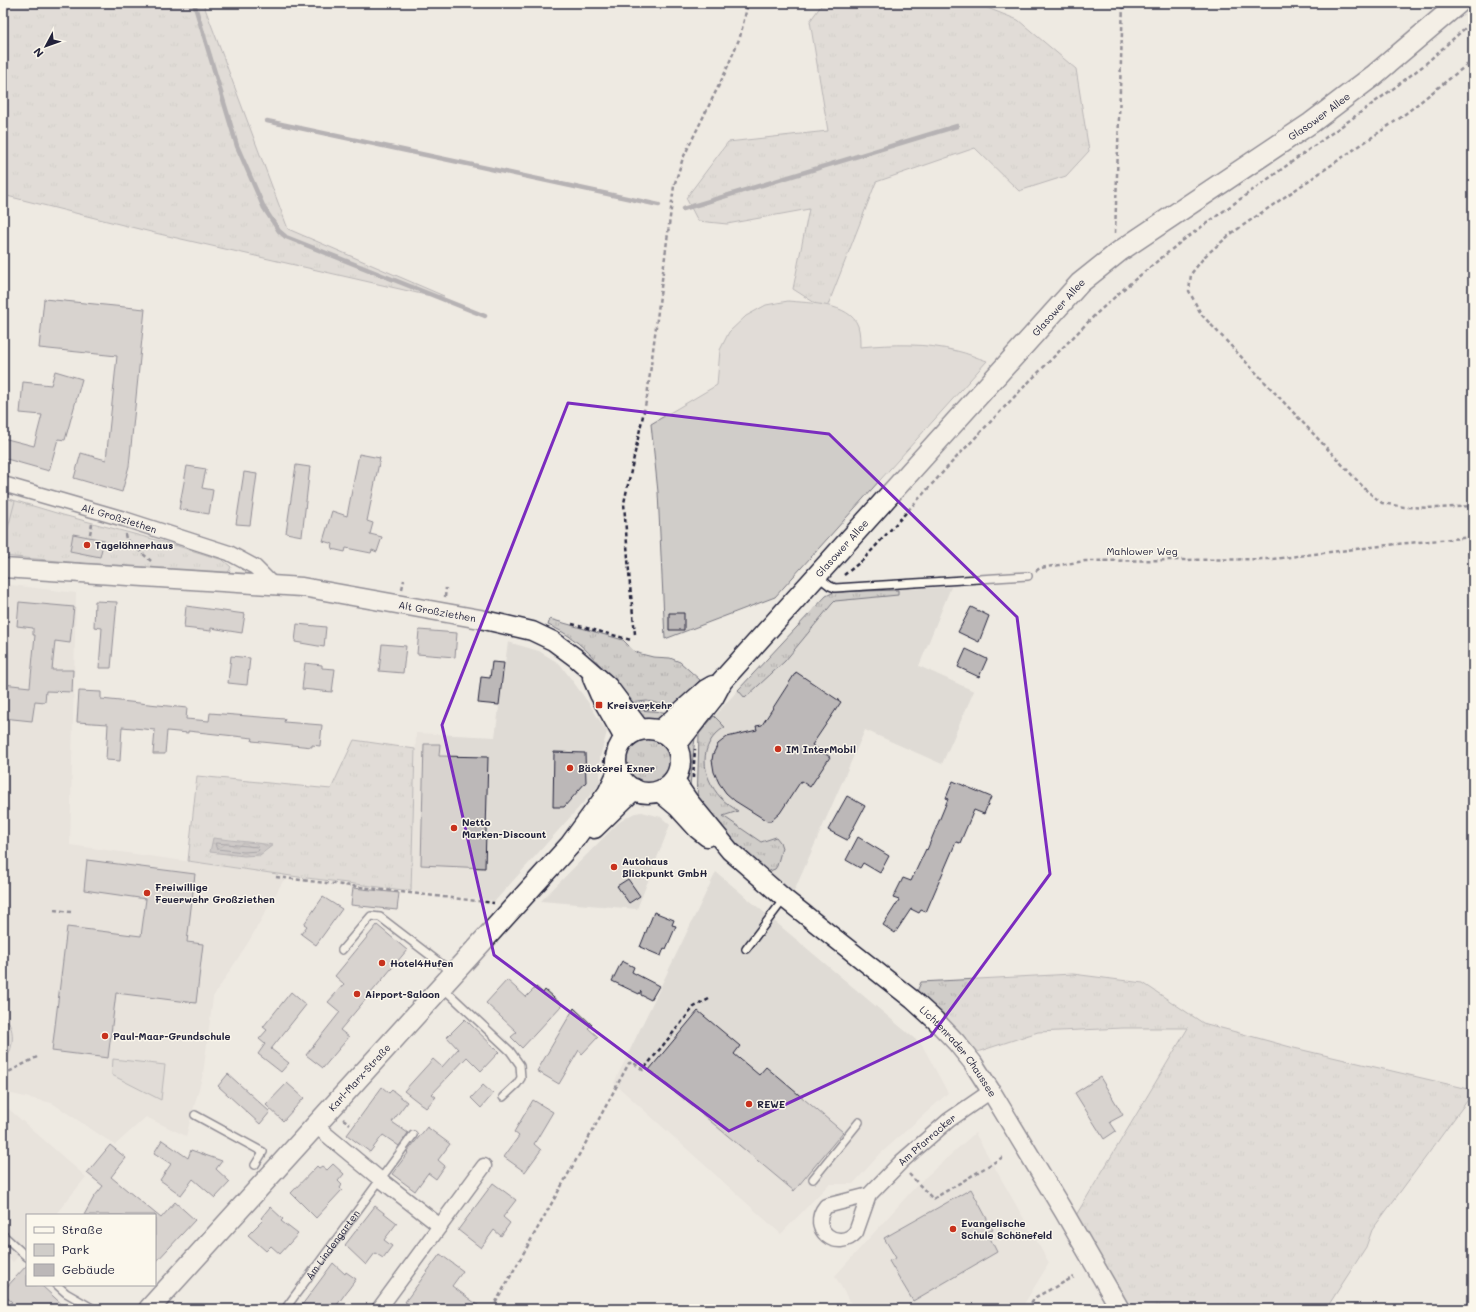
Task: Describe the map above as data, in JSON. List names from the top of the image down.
{
  "streets": {
    "main road": ["Glasower Allee", "Karl-Marx-Straße"],
    "street": ["Alt Großziethen", "Lichtenrader Chaussee", "Am Pfarracker"],
    "lane": ["Am Lindengarten"],
    "path": ["Mahlower Weg"]
  },
  "crossings": [
    ["Glasower Allee", "Alt Großziethen"],
    ["Glasower Allee", "Lichtenrader Chaussee"],
    ["Glasower Allee", "Karl-Marx-Straße"],
    ["Alt Großziethen", "Lichtenrader Chaussee"],
    ["Alt Großziethen", "Karl-Marx-Straße"],
    ["Lichtenrader Chaussee", "Karl-Marx-Straße"],
    ["Lichtenrader Chaussee", "Am Pfarracker"]
  ],
  "places": {
    "other": [
      "Tagelöhnerhaus",
      "IM InterMobil",
      "Bäckerei Exner",
      "Netto Marken-Discount",
      "Autohaus Blickpunkt GmbH",
      "Freiwillige Feuerwehr Großziethen",
      "Hotel4Hufen",
      "Airport-Saloon",
      "Paul-Maar-Grundschule",
      "REWE",
      "Evangelische Schule Schönefeld"
    ],
    "transit": ["Kreisverkehr"]
  },
  "legend": ["Straße", "Park", "Gebäude"],
  "north": "bottom left"
}
